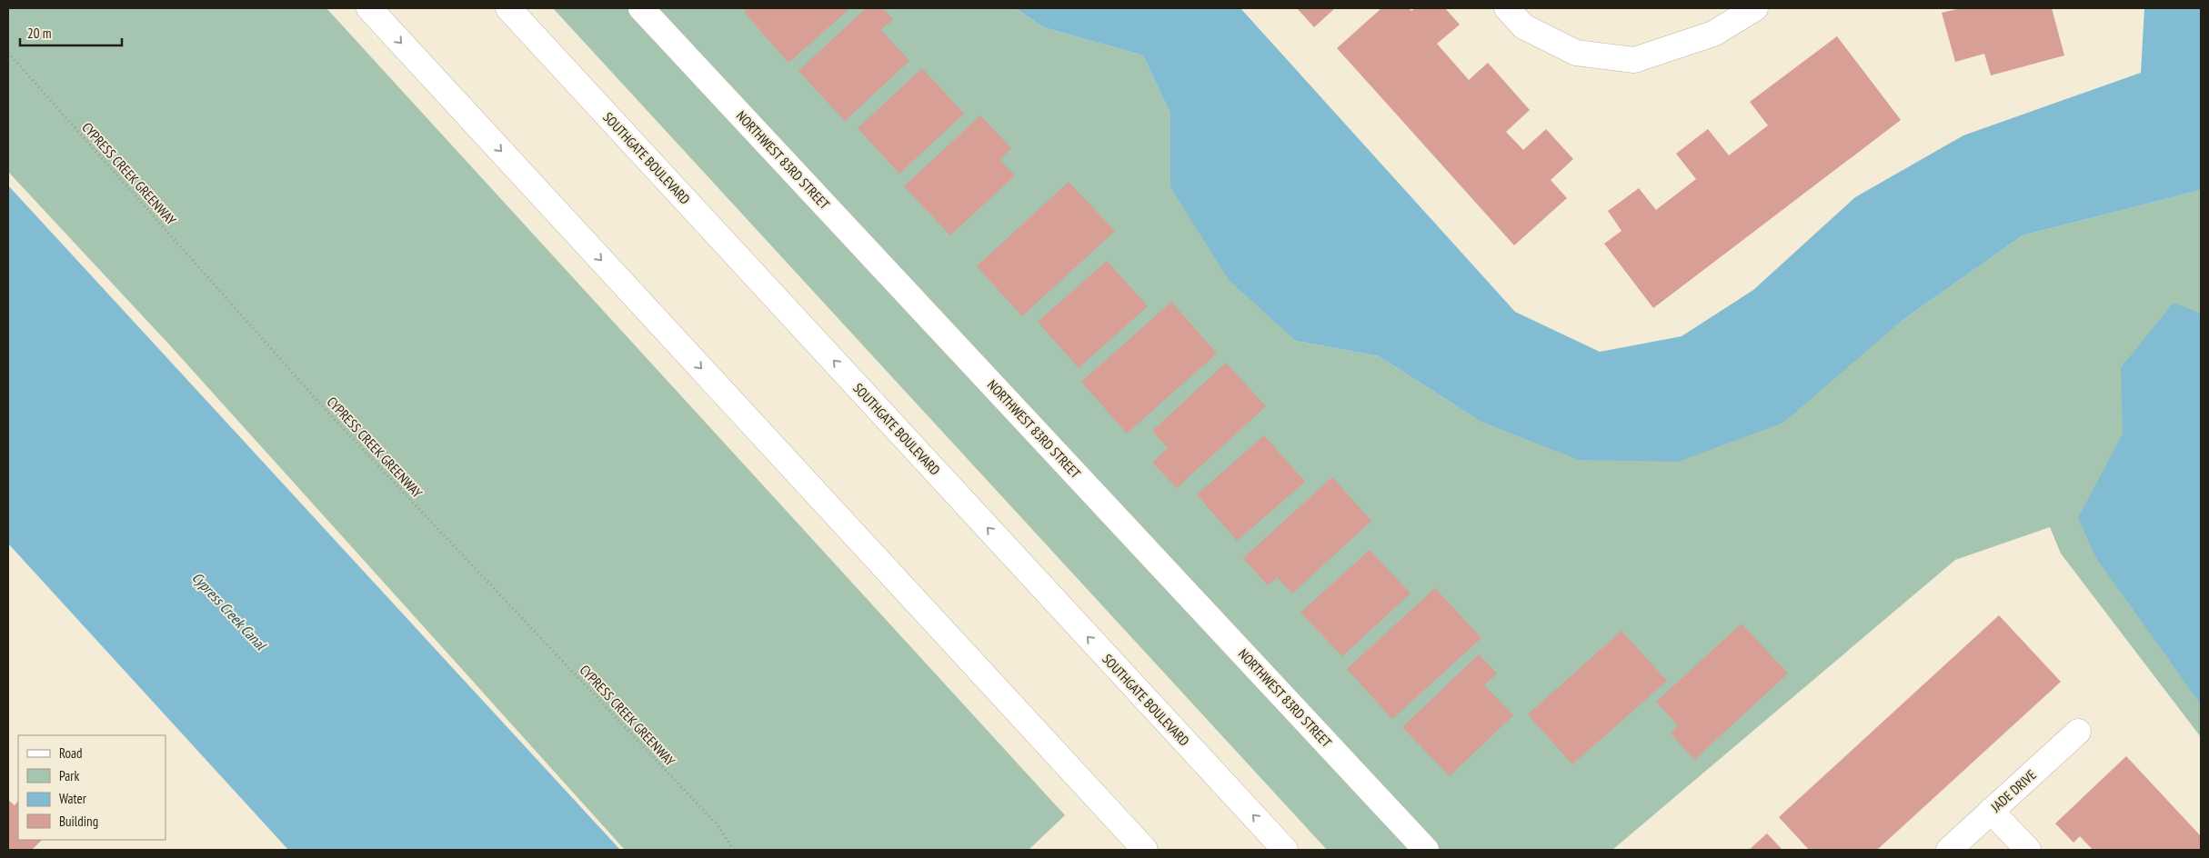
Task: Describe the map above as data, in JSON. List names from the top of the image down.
{
  "streets": {
    "main road": ["SOUTHGATE BOULEVARD", "NORTHWEST 83RD STREET", "JADE DRIVE"],
    "path": ["CYPRESS CREEK GREENWAY"]
  },
  "water": ["Cypress Creek Canal"],
  "legend": [
    "Road",
    "Park",
    "Water",
    "Building"
  ],
  "scale_bar": "20 m"
}
